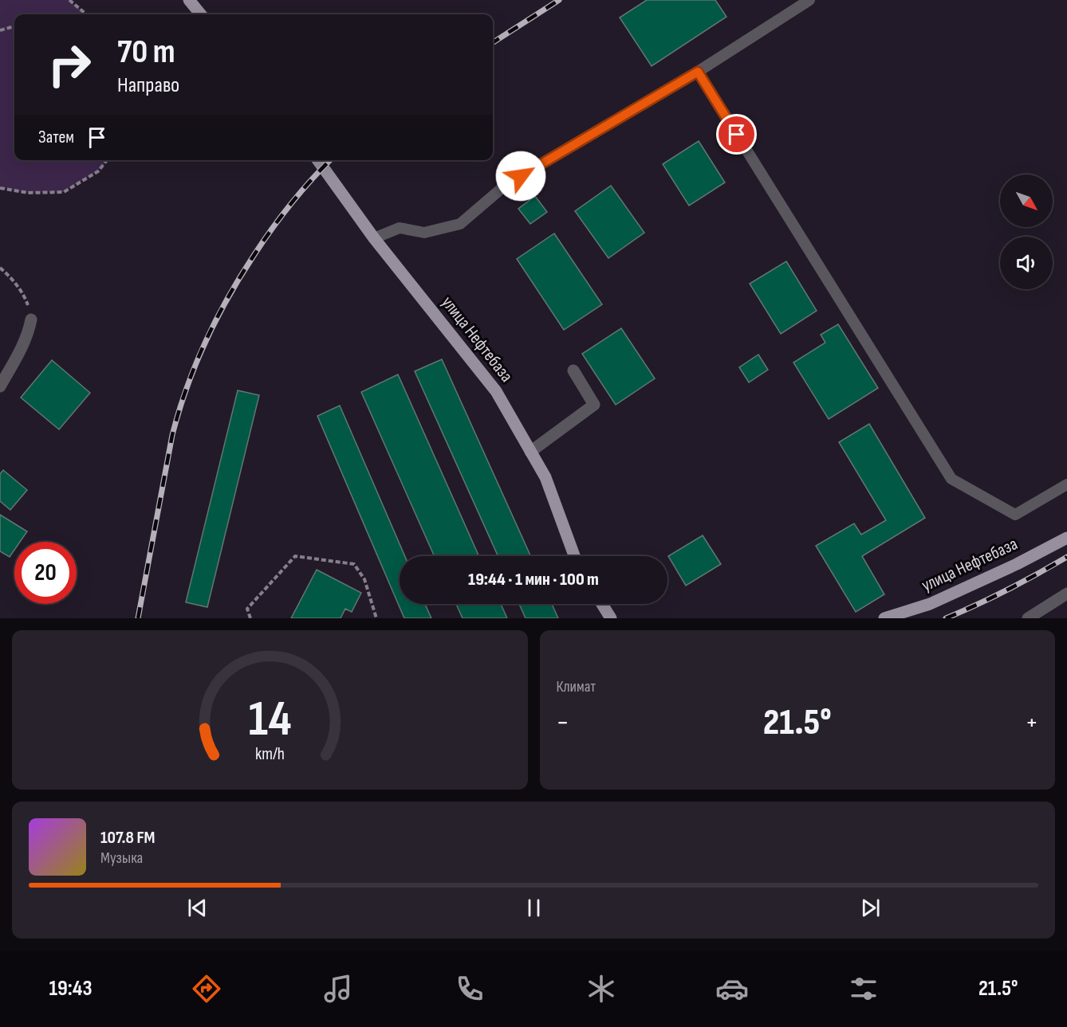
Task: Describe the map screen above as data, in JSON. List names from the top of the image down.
{
  "streets": {
    "main road": ["улица Нефтебаза"]
  },
  "north": "bottom right",
  "page": {
    "turn": ["70 m", "Направо"],
    "then": "Затем",
    "limit": "20",
    "trip": "19:44 · 1 мин · 100 m",
    "tile": "Климат",
    "heat": ["−", "21.5°", "+"],
    "song": ["107.8 FM", "Музыка"],
    "tabs": ["19:43", "21.5°"],
    "gauge": ["14", "km/h"]
  }
}
